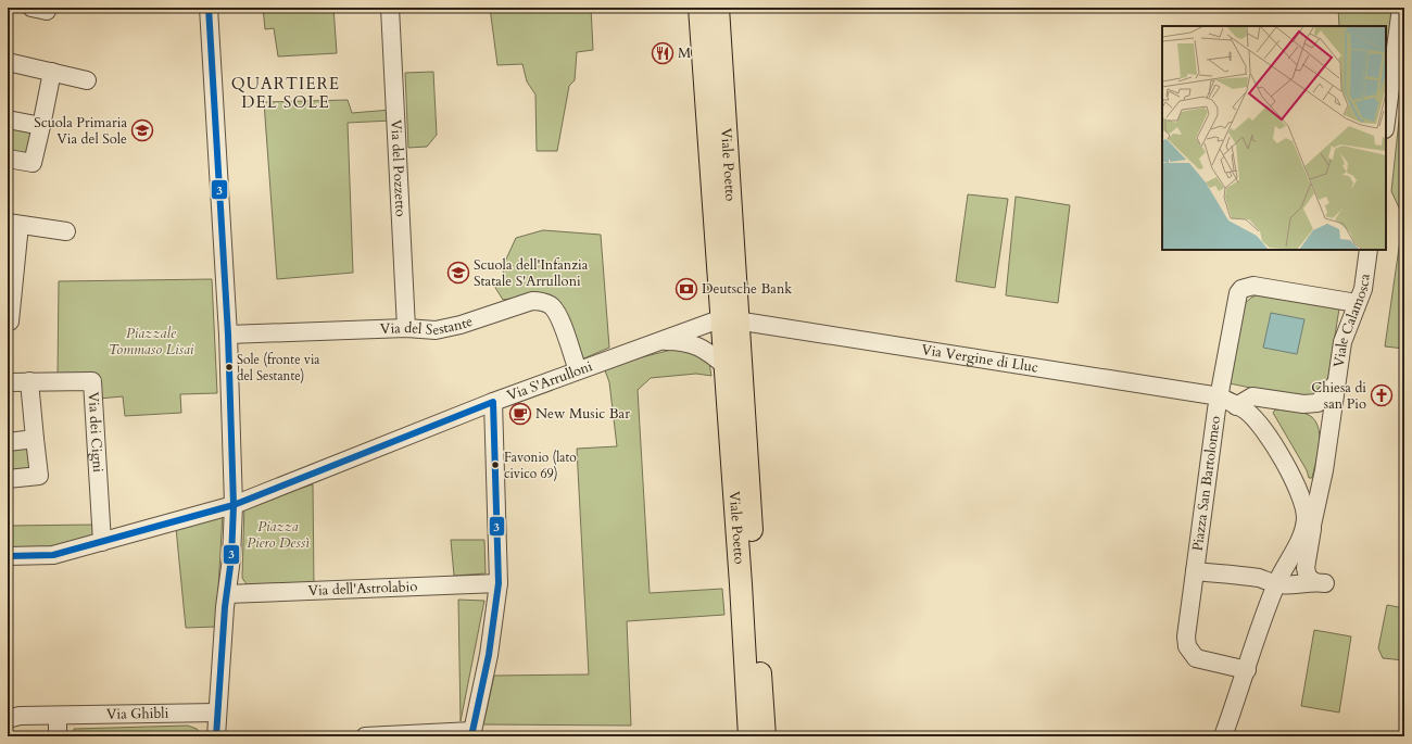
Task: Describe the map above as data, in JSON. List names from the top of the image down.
{
  "streets": {
    "main road": ["Viale Poetto"],
    "street": [
      "Via del Pozzetto",
      "Viale Calamosca",
      "Via del Sestante",
      "Via Vergine di Lluc",
      "Via S'Arrulloni",
      "Via dei Cigni",
      "Piazza San Bartolomeo",
      "Via dell'Astrolabio",
      "Via Ghibli"
    ]
  },
  "crossings": [
    ["Viale Poetto", "Via Vergine di Lluc"],
    ["Viale Poetto", "Via S'Arrulloni"],
    ["Via del Pozzetto", "Via del Sestante"],
    ["Viale Calamosca", "Piazza San Bartolomeo"],
    ["Via del Sestante", "Via S'Arrulloni"],
    ["Via Vergine di Lluc", "Via S'Arrulloni"],
    ["Via Vergine di Lluc", "Piazza San Bartolomeo"],
    ["Via S'Arrulloni", "Via dei Cigni"]
  ],
  "districts": ["QUARTIERE DEL SOLE"],
  "parks": ["Piazzale Tommaso Lisai", "Piazza Piero Dessì"],
  "places": {
    "restaurant": ["M"],
    "school or university": ["Scuola Primaria Via del Sole", "Scuola dell'Infanzia Statale S'Arrulloni"],
    "bank": ["Deutsche Bank"],
    "other": ["Sole (fronte via del Sestante)", "Favonio (lato civico 69)"],
    "church": ["Chiesa di san Pio"],
    "cafe": ["New Music Bar"]
  },
  "lines": ["transit line 3"]
}
